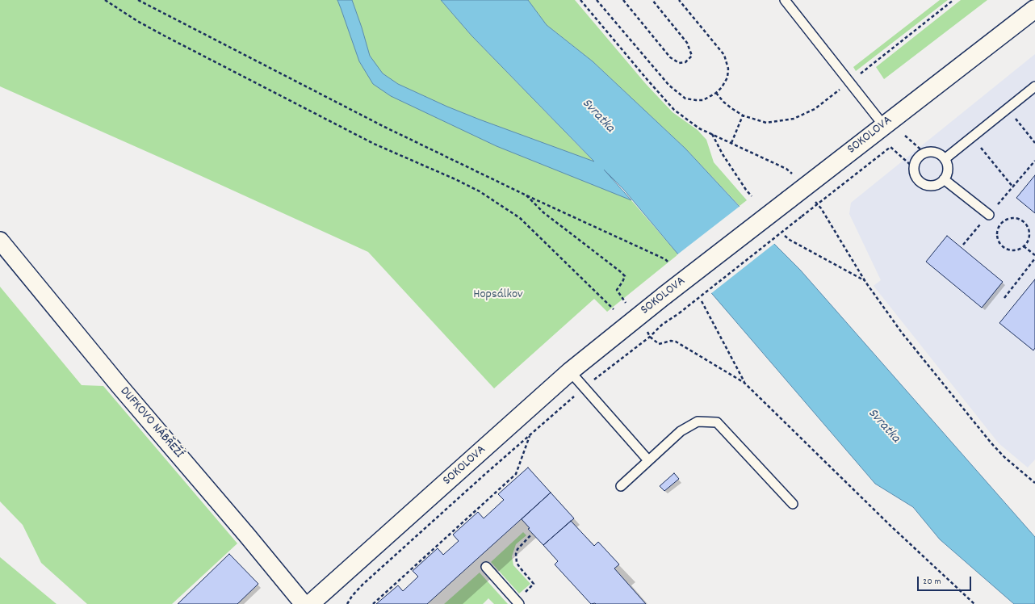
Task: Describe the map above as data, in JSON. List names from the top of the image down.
{
  "streets": {
    "street": ["SOKOLOVA", "DUFKOVO NÁBŘEŽÍ"]
  },
  "water": ["Svratka"],
  "parks": ["Hopsálkov"],
  "scale_bar": "20 m"
}
